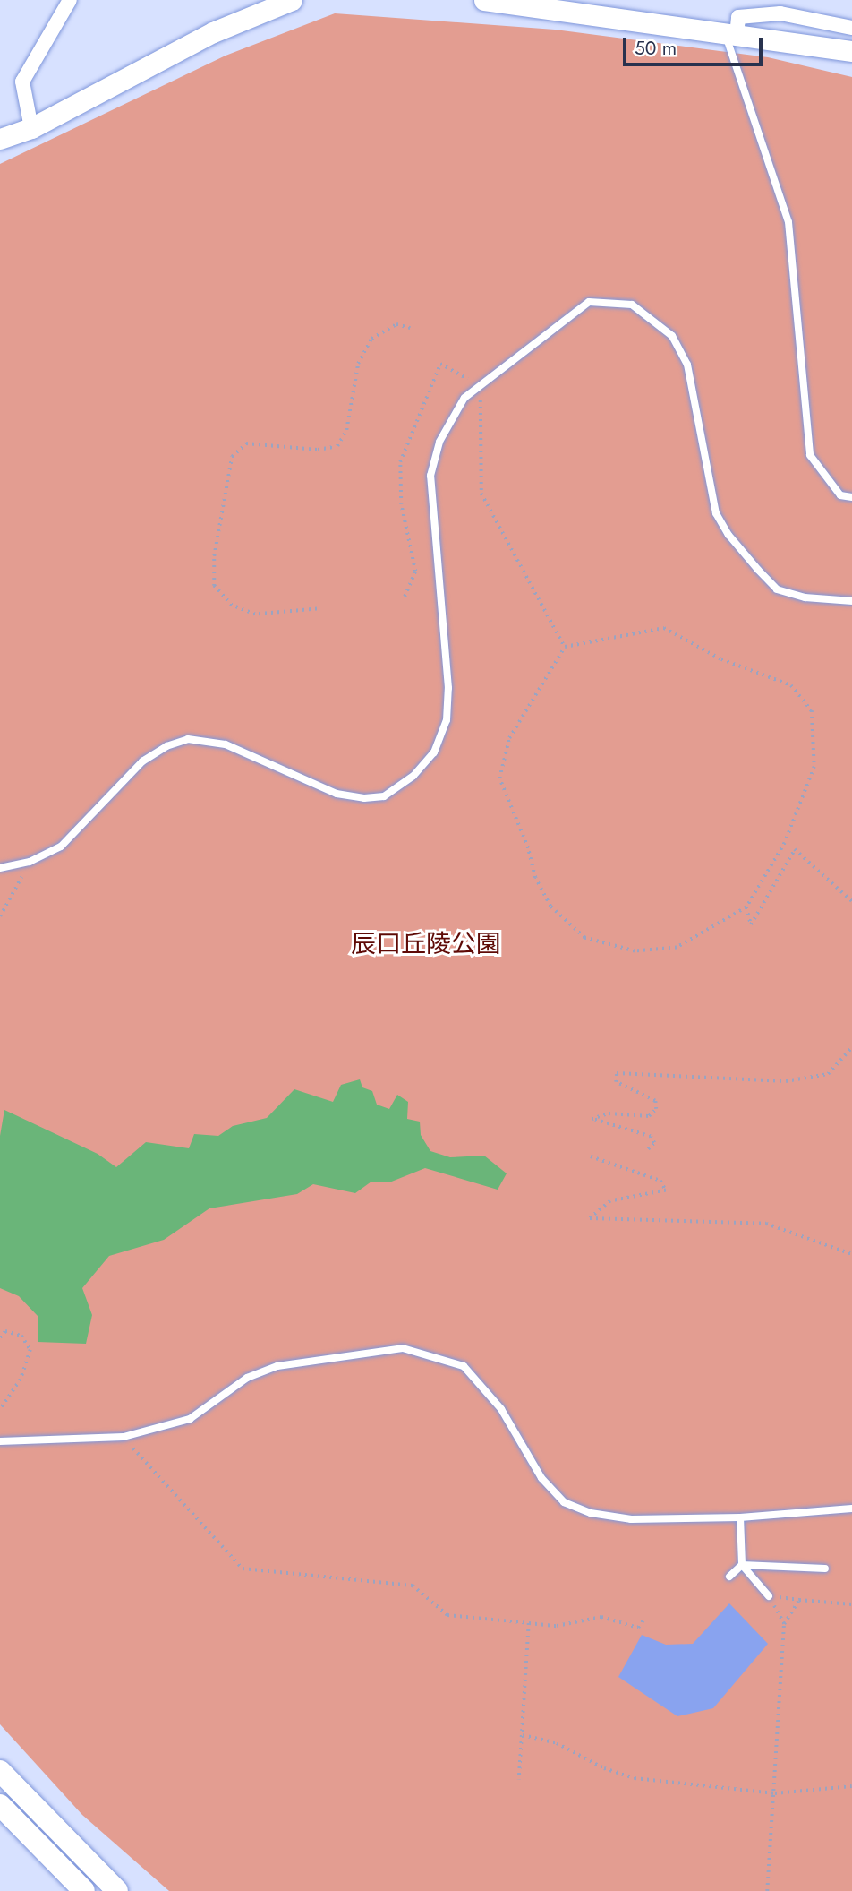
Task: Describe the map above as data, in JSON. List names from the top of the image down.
{
  "parks": ["辰口丘陵公園"],
  "scale_bar": "50 m"
}
